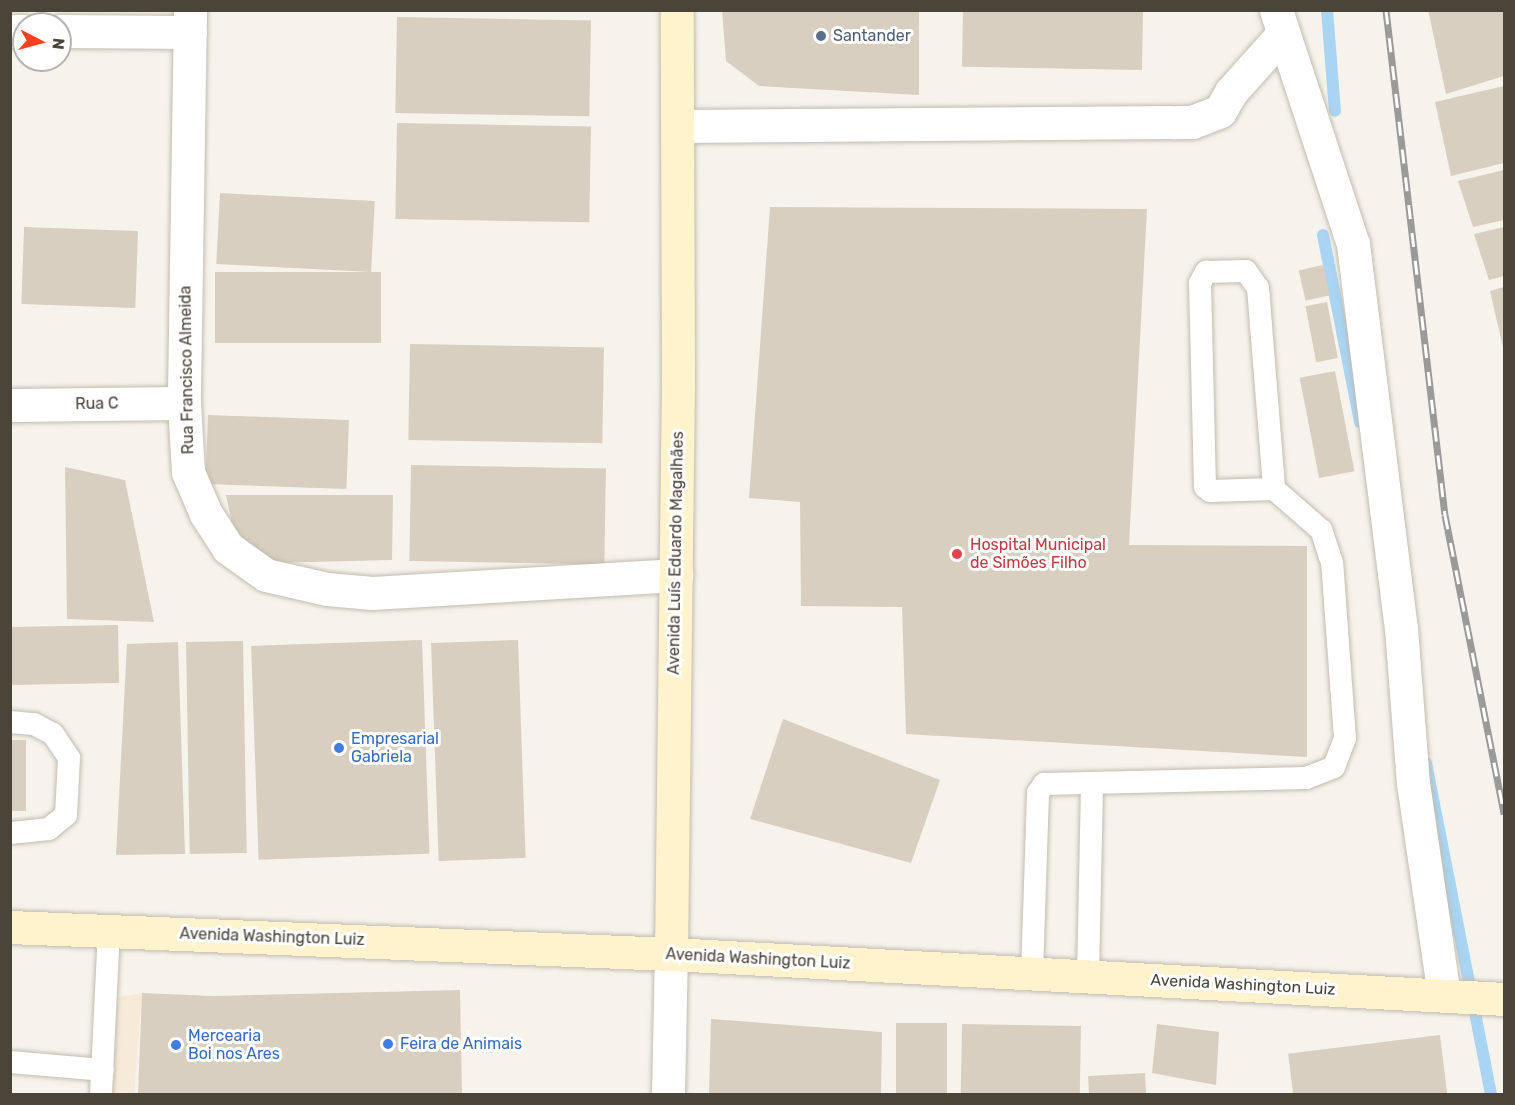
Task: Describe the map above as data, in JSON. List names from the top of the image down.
{
  "streets": {
    "main road": ["Avenida Luís Eduardo Magalhães", "Avenida Washington Luiz"],
    "street": ["Rua Francisco Almeida", "Rua C"]
  },
  "crossings": [
    ["Rua Francisco Almeida", "Rua C"],
    ["Rua Francisco Almeida", "Avenida Luís Eduardo Magalhães"],
    ["Avenida Luís Eduardo Magalhães", "Avenida Washington Luiz"]
  ],
  "places": [
    "Santander",
    "Hospital Municipal de Simões Filho",
    "Empresarial Gabriela",
    "Feira de Animais",
    "Mercearia Boi nos Ares"
  ],
  "north": "right"
}
